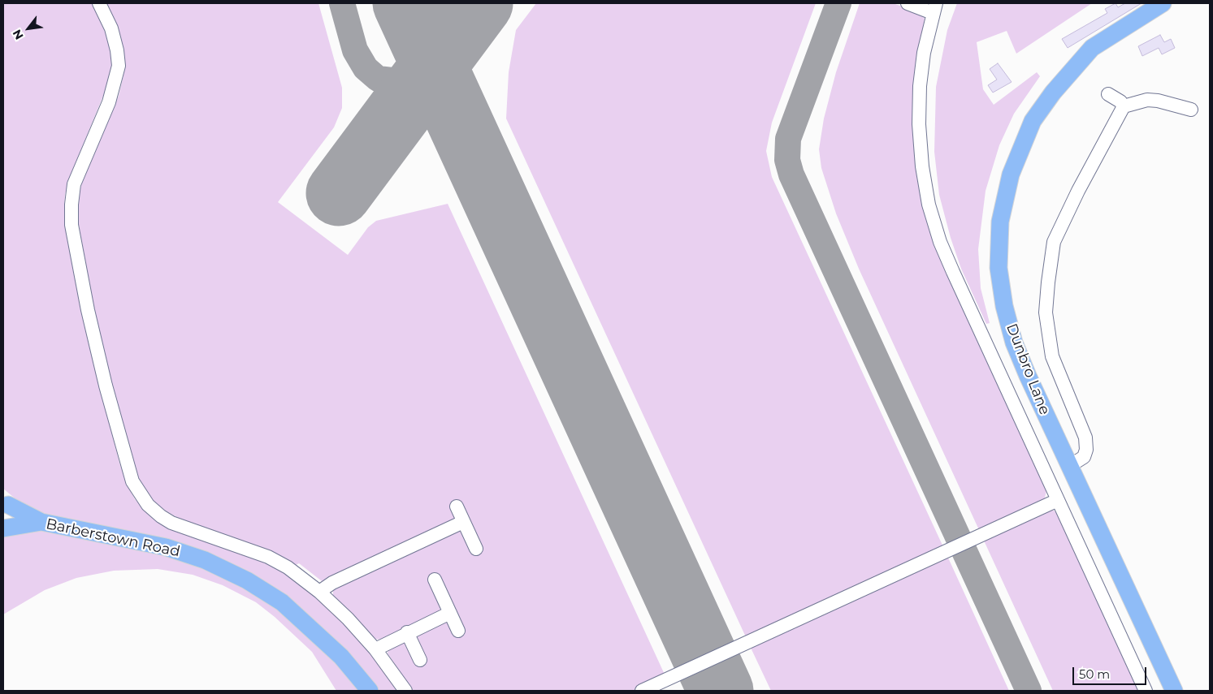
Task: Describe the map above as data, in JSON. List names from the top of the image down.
{
  "streets": {
    "main road": ["Dunbro Lane", "Barberstown Road"]
  },
  "scale_bar": "50 m",
  "north": "bottom left"
}
